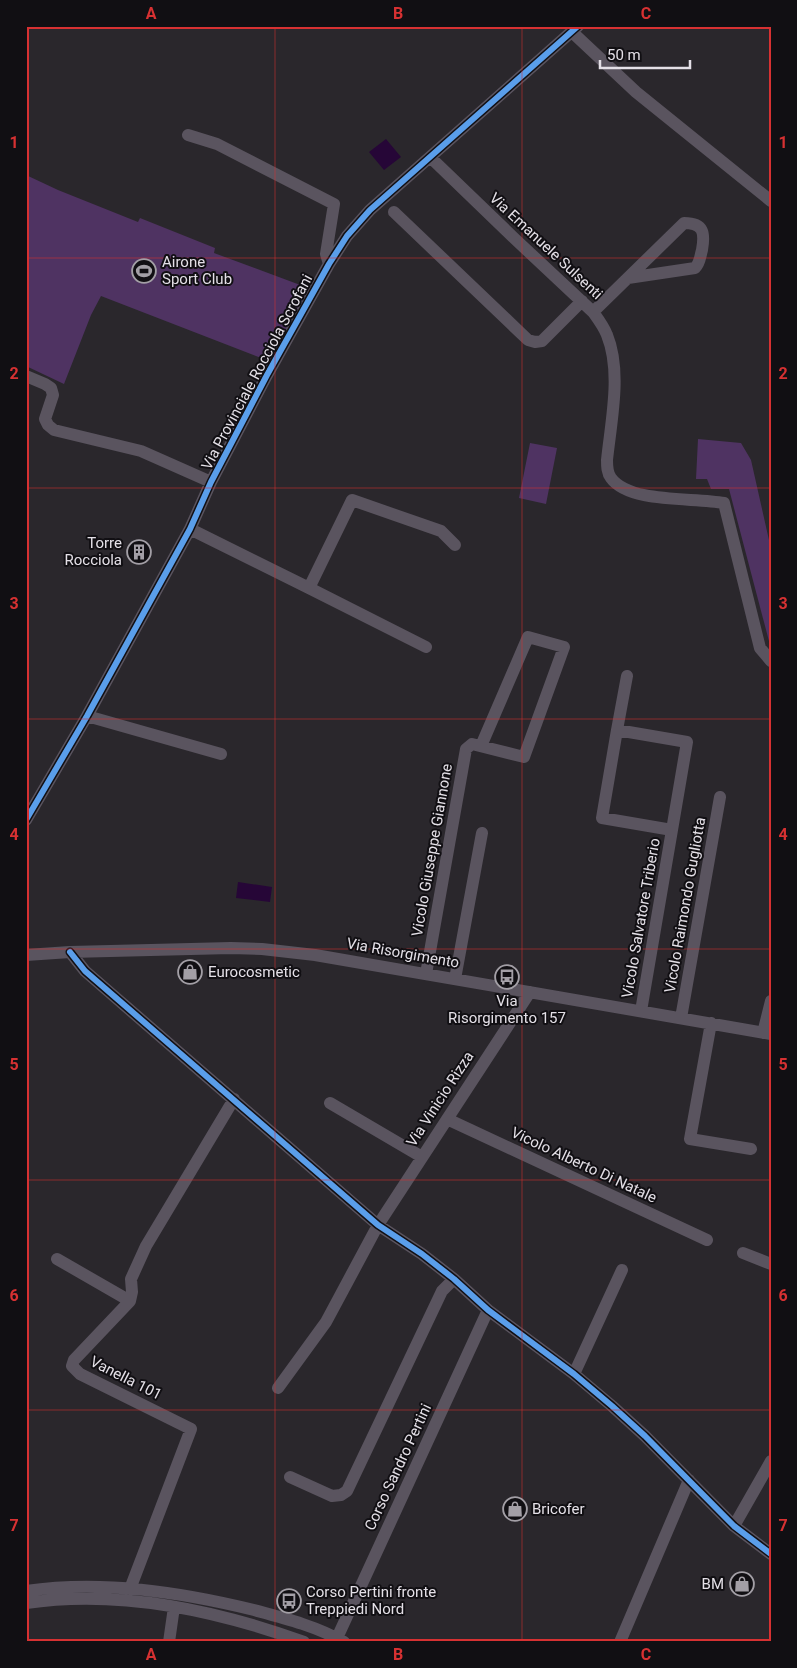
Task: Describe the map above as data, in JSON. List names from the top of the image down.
{
  "streets": {
    "street": [
      "Via Emanuele Sulsenti",
      "Via Provinciale Rocciola Scrofani",
      "Vicolo Giuseppe Giannone",
      "Vicolo Raimondo Gugliotta",
      "Vicolo Salvatore Triberio",
      "Via Risorgimento",
      "Via Vinicio Rizza",
      "Vicolo Alberto Di Natale",
      "Vanella 101",
      "Corso Sandro Pertini"
    ]
  },
  "crossings": [
    ["Via Emanuele Sulsenti", "Via Provinciale Rocciola Scrofani"],
    ["Vicolo Giuseppe Giannone", "Via Risorgimento"],
    ["Vicolo Raimondo Gugliotta", "Via Risorgimento"],
    ["Vicolo Salvatore Triberio", "Via Risorgimento"],
    ["Via Risorgimento", "Via Vinicio Rizza"],
    ["Via Vinicio Rizza", "Vicolo Alberto Di Natale"],
    ["Vanella 101", "Corso Sandro Pertini"]
  ],
  "places": {
    "sports": ["Airone Sport Club"],
    "building": ["Torre Rocciola"],
    "shop": ["Eurocosmetic", "Bricofer", "BM"],
    "bus stop": ["Via Risorgimento 157", "Corso Pertini fronte Treppiedi Nord"]
  },
  "scale_bar": "50 m",
  "grid": {
    "columns": ["A", "B", "C"],
    "rows": [
      "1",
      "2",
      "3",
      "4",
      "5",
      "6",
      "7"
    ]
  }
}
